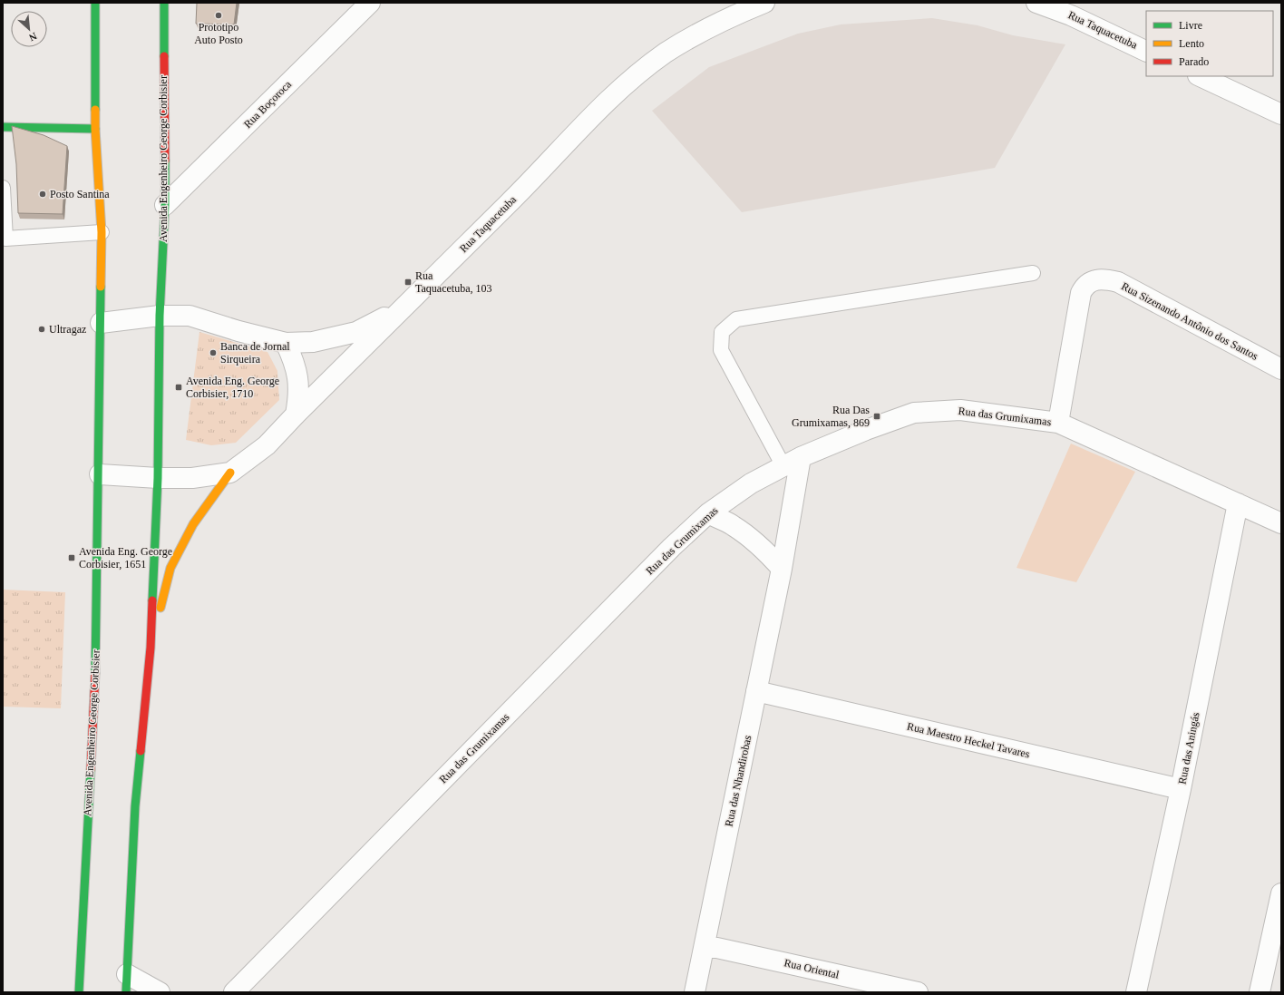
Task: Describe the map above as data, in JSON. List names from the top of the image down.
{
  "streets": {
    "main road": ["Avenida Engenheiro George Corbisier"],
    "street": [
      "Rua Taquacetuba",
      "Rua Boçoroca",
      "Rua Sizenando Antônio dos Santos",
      "Rua das Grumixamas",
      "Rua Maestro Heckel Tavares",
      "Rua das Aningás",
      "Rua das Nhandirobas",
      "Rua Oriental"
    ]
  },
  "crossings": [
    ["Rua Boçoroca", "Avenida Engenheiro George Corbisier"],
    ["Rua Sizenando Antônio dos Santos", "Rua das Grumixamas"],
    ["Rua das Grumixamas", "Rua das Aningás"],
    ["Rua das Grumixamas", "Rua das Nhandirobas"],
    ["Rua Maestro Heckel Tavares", "Rua das Aningás"],
    ["Rua Maestro Heckel Tavares", "Rua das Nhandirobas"],
    ["Rua das Nhandirobas", "Rua Oriental"]
  ],
  "places": {
    "other": [
      "Prototipo Auto Posto",
      "Posto Santina",
      "Ultragaz",
      "Banca de Jornal Sirqueira"
    ],
    "transit": [
      "Rua Taquacetuba, 103",
      "Avenida Eng. George Corbisier, 1710",
      "Rua Das Grumixamas, 869",
      "Avenida Eng. George Corbisier, 1651"
    ]
  },
  "legend": ["Livre", "Lento", "Parado"],
  "north": "bottom right"
}
